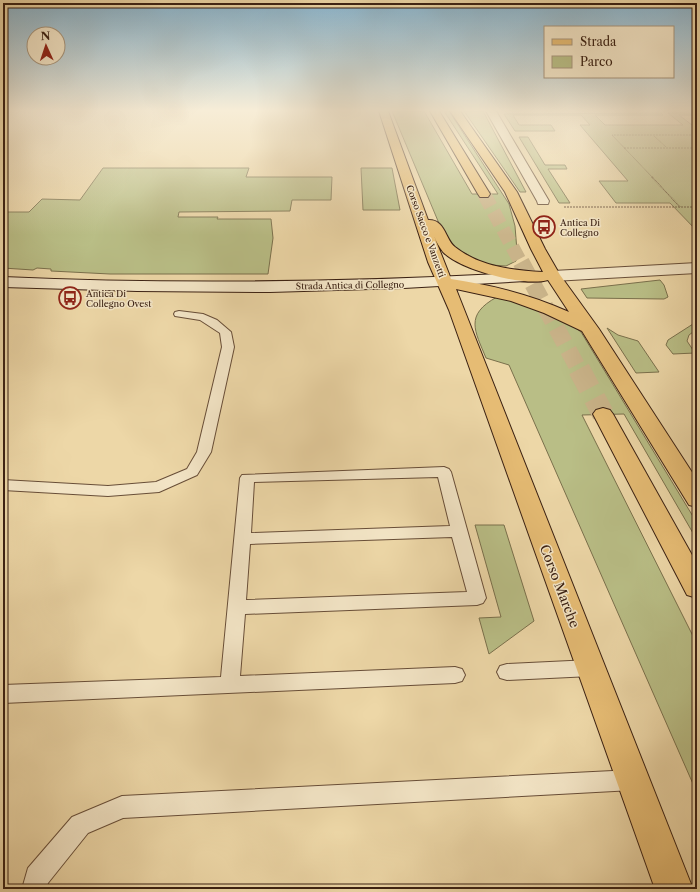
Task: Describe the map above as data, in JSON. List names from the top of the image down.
{
  "streets": {
    "main road": ["Corso Sacco e Vanzetti", "Corso Marche"],
    "street": ["Strada Antica di Collegno"]
  },
  "crossings": [
    ["Corso Sacco e Vanzetti", "Strada Antica di Collegno"],
    ["Corso Sacco e Vanzetti", "Corso Marche"],
    ["Strada Antica di Collegno", "Corso Marche"]
  ],
  "places": {
    "bus stop": ["Antica Di Collegno", "Antica Di Collegno Ovest"]
  },
  "legend": ["Strada", "Parco"],
  "north": "top"
}
